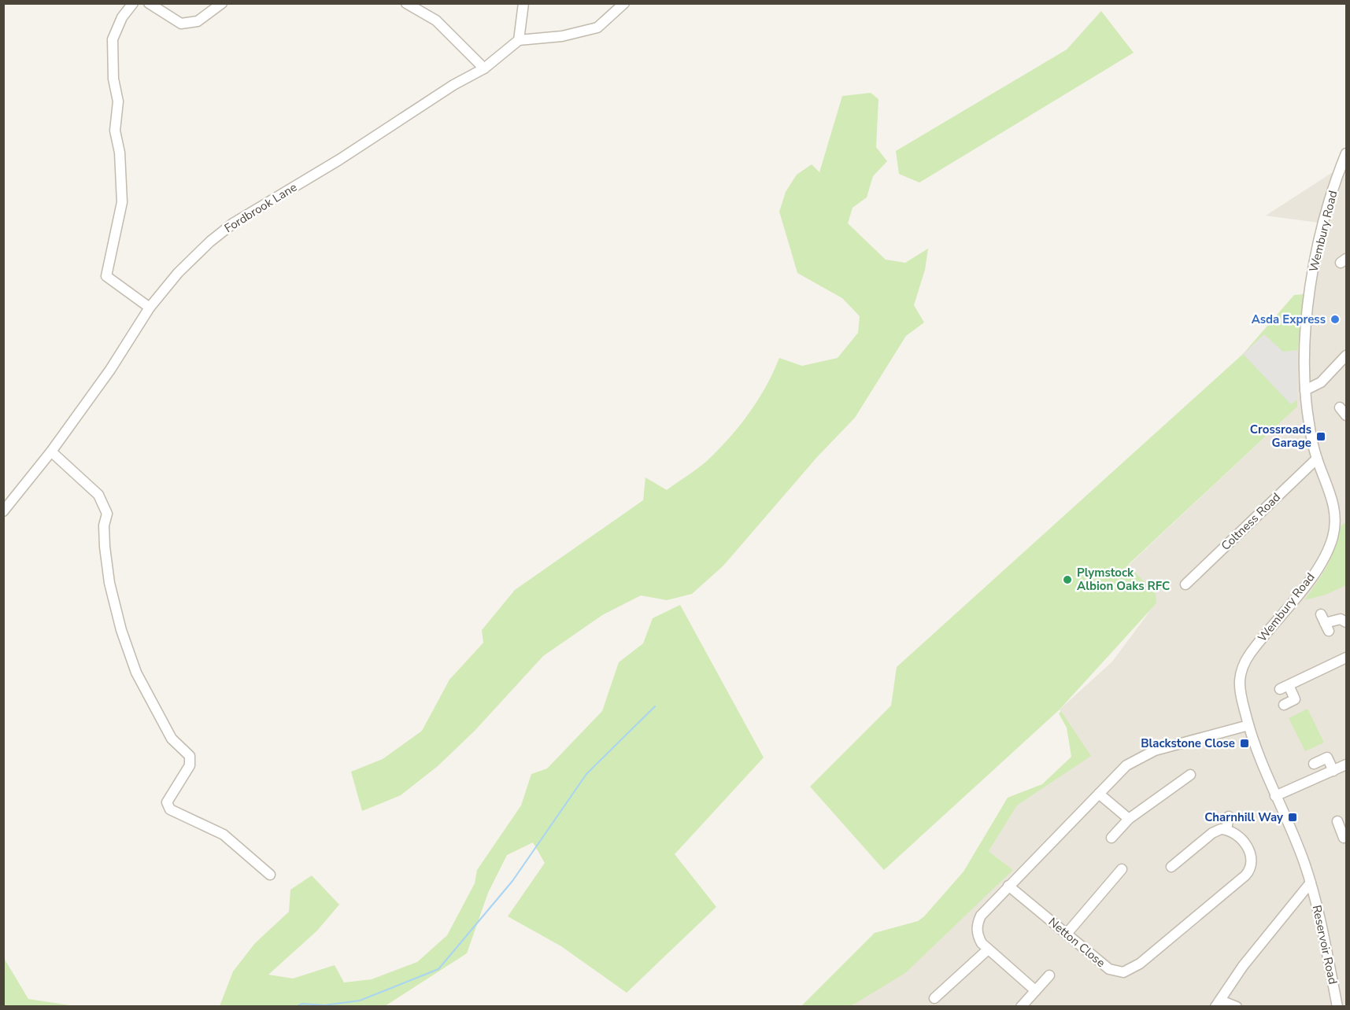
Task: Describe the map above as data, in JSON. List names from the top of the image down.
{
  "streets": {
    "street": [
      "Fordbrook Lane",
      "Wembury Road",
      "Coltness Road",
      "Netton Close",
      "Reservoir Road"
    ]
  },
  "crossings": [
    ["Wembury Road", "Coltness Road"],
    ["Wembury Road", "Reservoir Road"]
  ],
  "places": {
    "other": ["Asda Express", "Plymstock Albion Oaks RFC"],
    "transit": ["Crossroads Garage", "Blackstone Close", "Charnhill Way"]
  }
}
